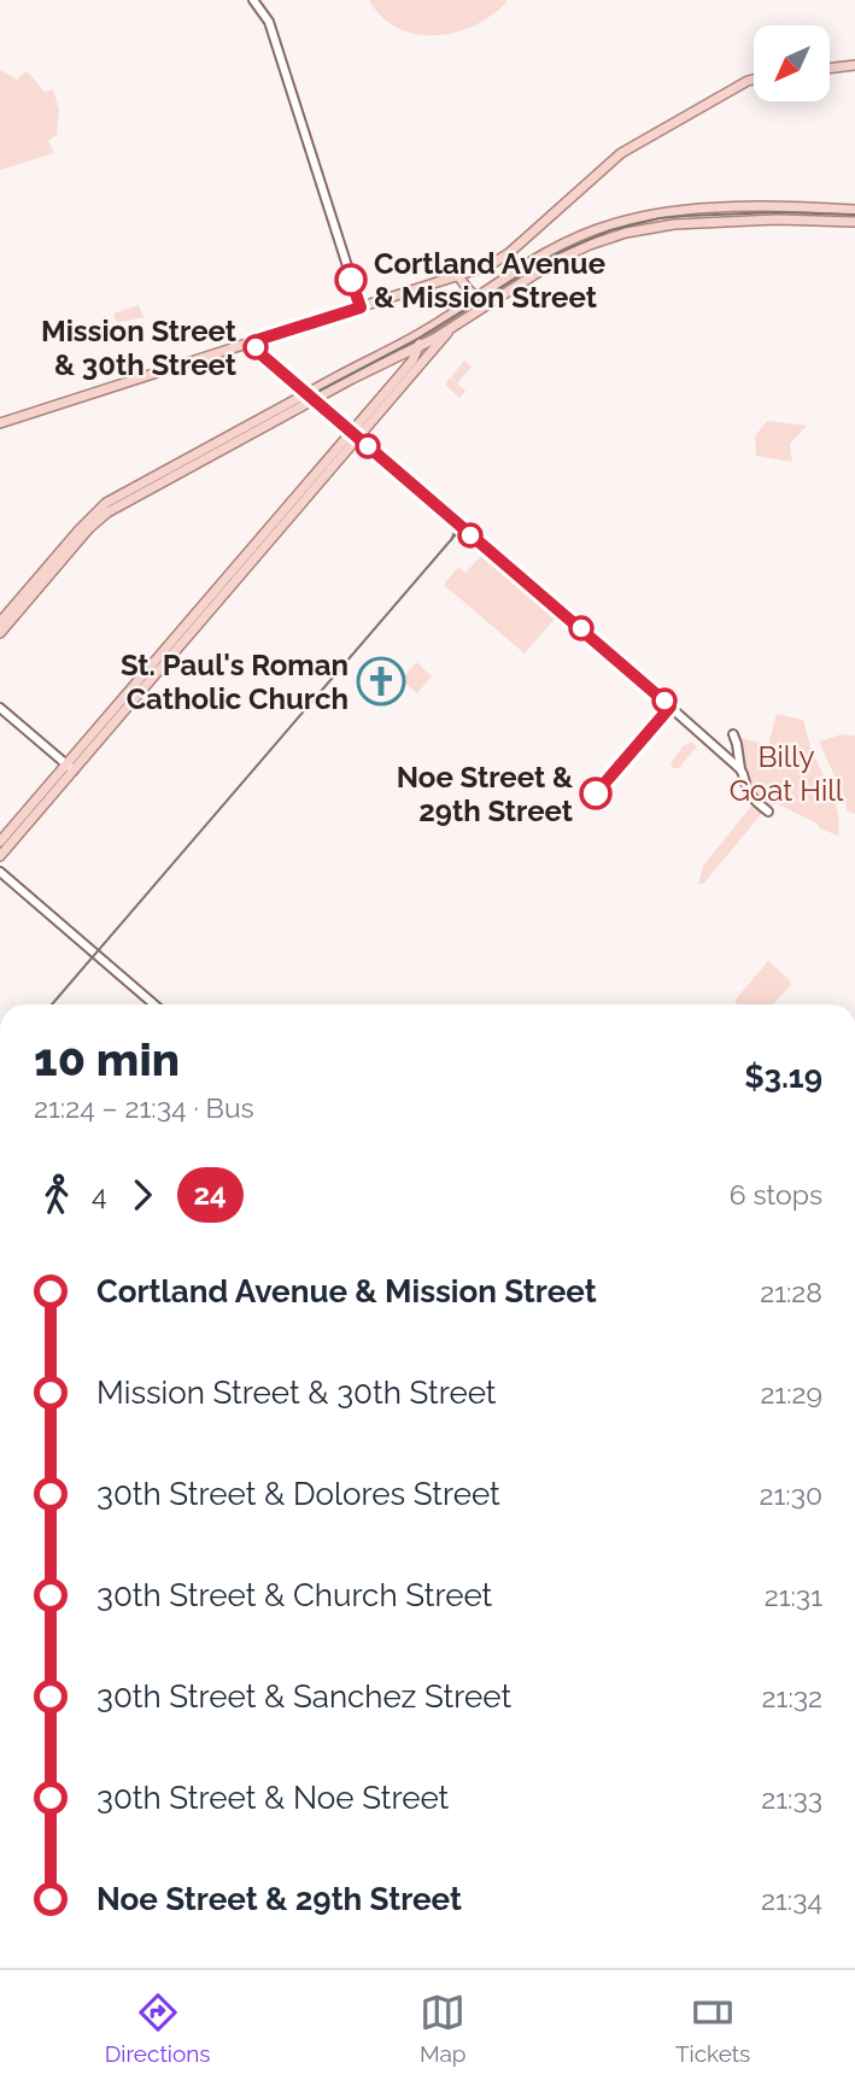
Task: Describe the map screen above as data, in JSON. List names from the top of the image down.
{
  "parks": ["Billy Goat Hill"],
  "places": {
    "other": ["Cortland Avenue & Mission Street", "Mission Street & 30th Street", "Noe Street & 29th Street"],
    "church": ["St. Paul's Roman Catholic Church"]
  },
  "lines": ["bus line 24"],
  "north": "bottom left",
  "page": {
    "heading": ["10 min", "21:24 – 21:34 · Bus", "$3.19"],
    "legs": ["4", "24", "6 stops"],
    "list": [
      {
        "name": "Cortland Avenue & Mission Street",
        "value": "21:28"
      },
      {
        "name": "Mission Street & 30th Street",
        "value": "21:29"
      },
      {
        "name": "30th Street & Dolores Street",
        "value": "21:30"
      },
      {
        "name": "30th Street & Church Street",
        "value": "21:31"
      },
      {
        "name": "30th Street & Sanchez Street",
        "value": "21:32"
      },
      {
        "name": "30th Street & Noe Street",
        "value": "21:33"
      },
      {
        "name": "Noe Street & 29th Street",
        "value": "21:34"
      }
    ],
    "tabs": ["Directions", "Map", "Tickets"]
  }
}
